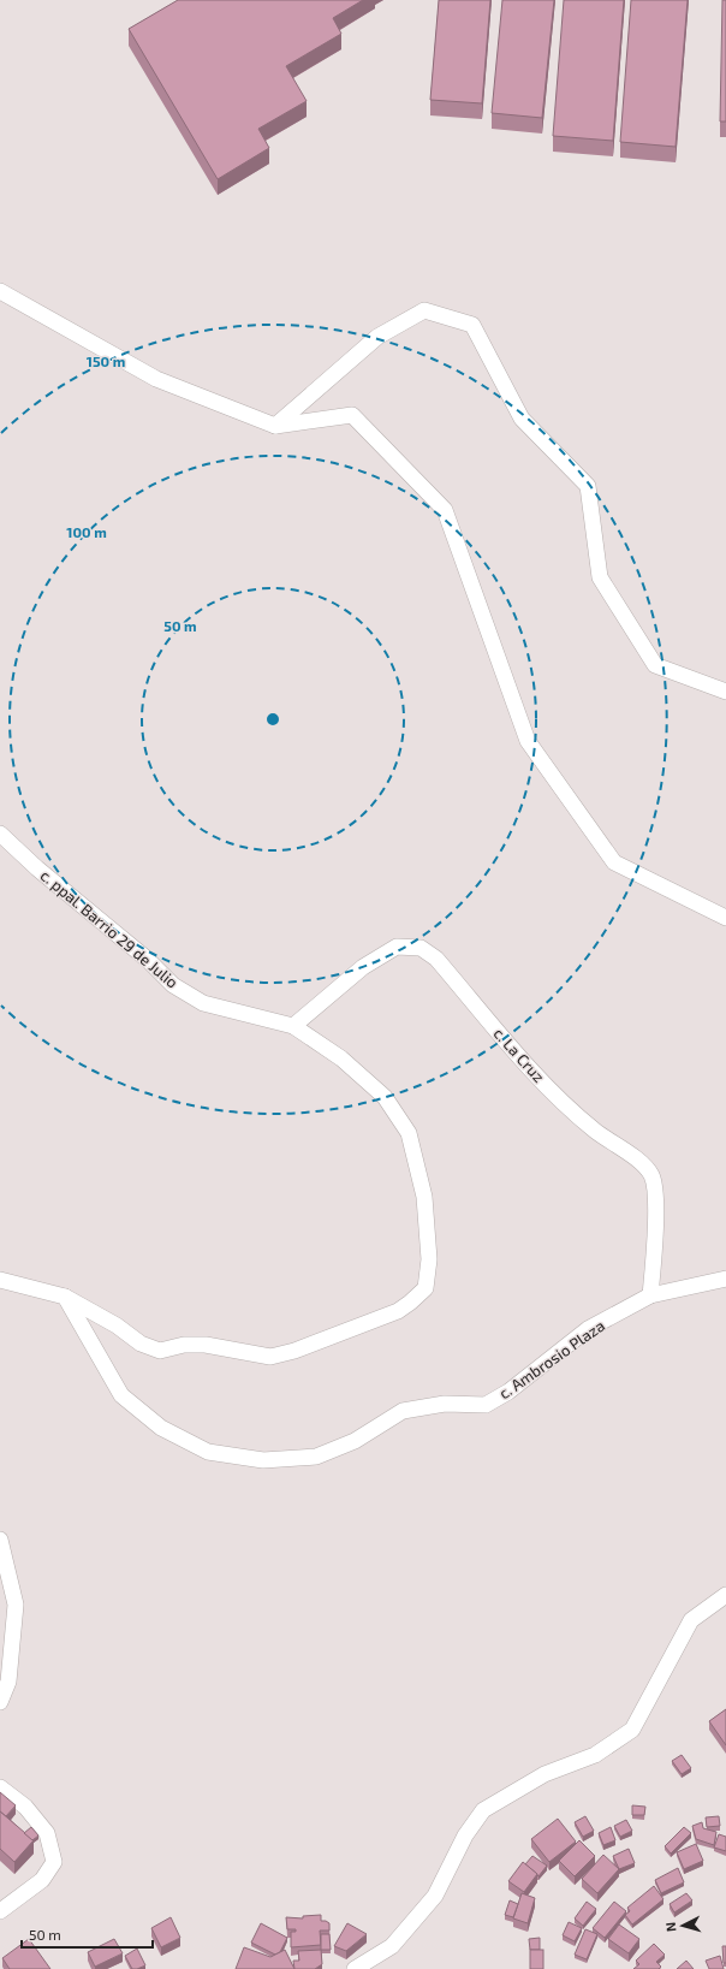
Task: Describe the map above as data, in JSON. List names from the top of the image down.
{
  "streets": {
    "street": ["c. ppal. Barrio 29 de Julio", "c. La Cruz", "c. Ambrosio Plaza"]
  },
  "crossings": [
    ["c. ppal. Barrio 29 de Julio", "c. La Cruz"],
    ["c. ppal. Barrio 29 de Julio", "c. Ambrosio Plaza"],
    ["c. La Cruz", "c. Ambrosio Plaza"]
  ],
  "scale_bar": "50 m",
  "north": "left",
  "rings": ["150 m", "100 m", "50 m"]
}
